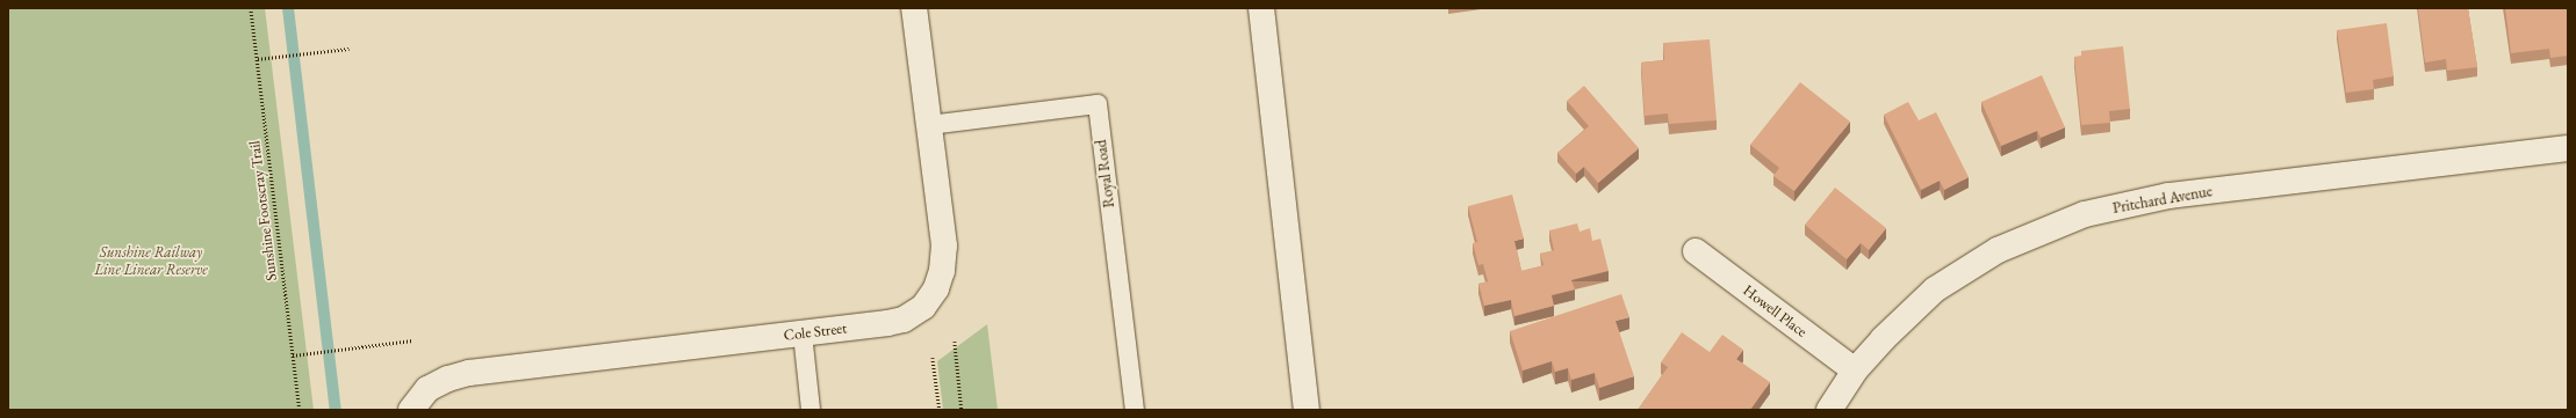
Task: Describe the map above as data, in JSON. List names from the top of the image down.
{
  "streets": {
    "street": ["Pritchard Avenue", "Howell Place", "Cole Street"],
    "lane": ["Royal Road"],
    "path": ["Sunshine Footscray Trail"]
  },
  "crossings": [
    ["Royal Road", "Cole Street"],
    ["Pritchard Avenue", "Howell Place"]
  ],
  "parks": ["Sunshine Railway Line Linear Reserve"]
}
